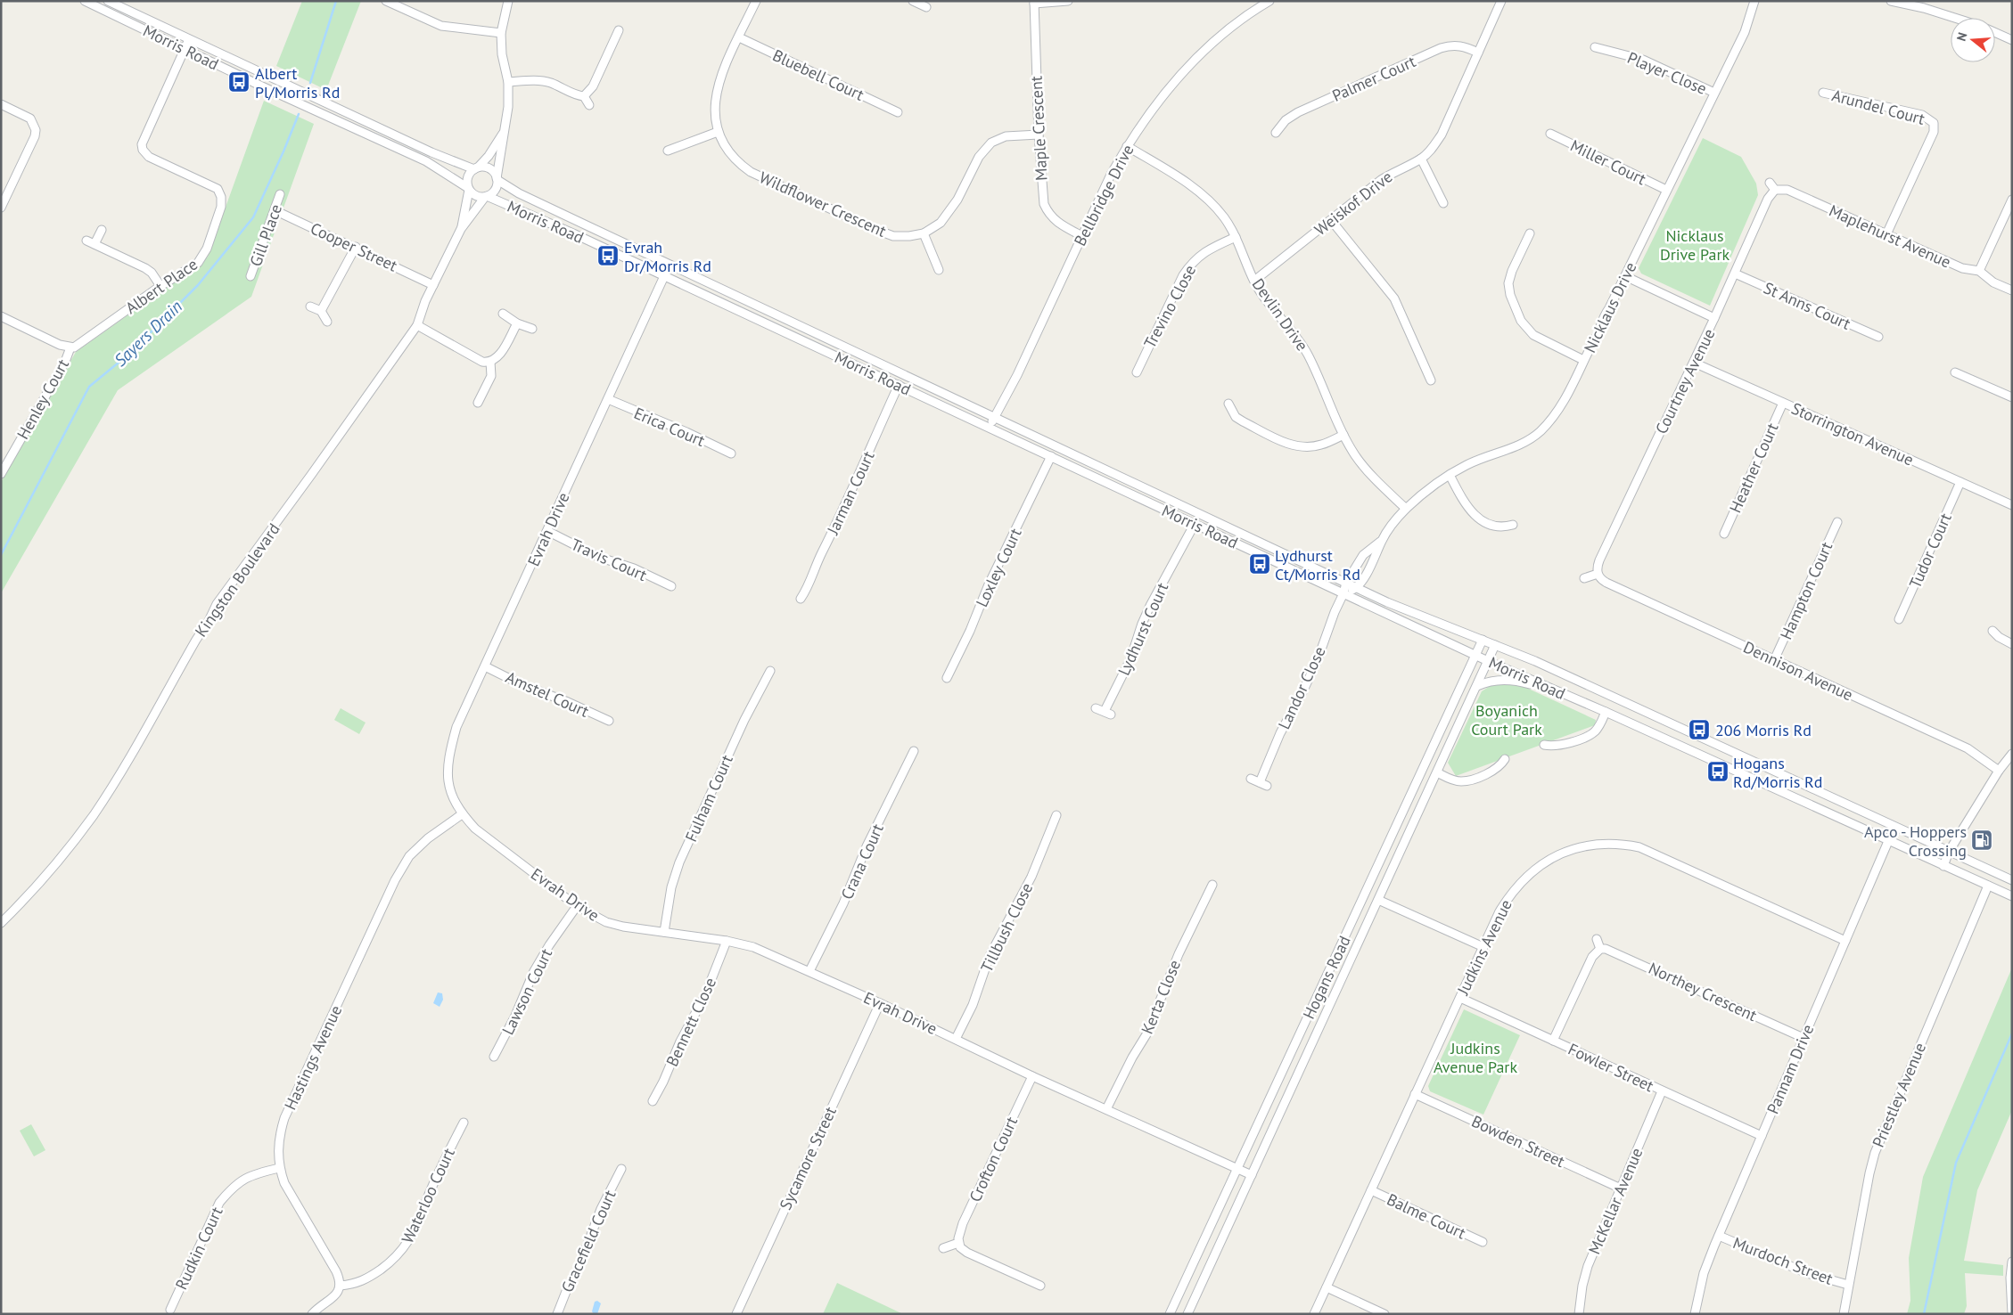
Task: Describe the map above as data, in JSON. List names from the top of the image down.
{
  "streets": {
    "street": [
      "Morris Road",
      "Player Close",
      "Bluebell Court",
      "Palmer Court",
      "Arundel Court",
      "Maple Crescent",
      "Miller Court",
      "Bellbridge Drive",
      "Weiskof Drive",
      "Wildflower Crescent",
      "Gill Place",
      "Maplehurst Avenue",
      "Cooper Street",
      "Albert Place",
      "St Anns Court",
      "Trevino Close",
      "Nicklaus Drive",
      "Devlin Drive",
      "Courtney Avenue",
      "Henley Court",
      "Erica Court",
      "Storrington Avenue",
      "Heather Court",
      "Jarman Court",
      "Evrah Drive",
      "Tudor Court",
      "Travis Court",
      "Loxley Court",
      "Kingston Boulevard",
      "Hampton Court",
      "Lydhurst Court",
      "Dennison Avenue",
      "Landor Close",
      "Amstel Court",
      "Fulham Court",
      "Crana Court",
      "Tillbush Close",
      "Judkins Avenue",
      "Hogans Road",
      "Lawson Court",
      "Northey Crescent",
      "Kerta Close",
      "Bennett Close",
      "Hastings Avenue",
      "Fowler Street",
      "Pannam Drive",
      "Priestley Avenue",
      "Bowden Street",
      "Sycamore Street",
      "Crofton Court",
      "Waterloo Court",
      "McKellar Avenue",
      "Balme Court",
      "Gracefield Court",
      "Rudkin Court",
      "Murdoch Street"
    ]
  },
  "crossings": [
    ["Morris Road", "Bellbridge Drive"],
    ["Morris Road", "Albert Place"],
    ["Morris Road", "Nicklaus Drive"],
    ["Morris Road", "Jarman Court"],
    ["Morris Road", "Evrah Drive"],
    ["Morris Road", "Loxley Court"],
    ["Morris Road", "Kingston Boulevard"],
    ["Morris Road", "Lydhurst Court"],
    ["Morris Road", "Landor Close"],
    ["Morris Road", "Hogans Road"],
    ["Morris Road", "Pannam Drive"],
    ["Morris Road", "Priestley Avenue"],
    ["Player Close", "Nicklaus Drive"],
    ["Bluebell Court", "Wildflower Crescent"],
    ["Palmer Court", "Weiskof Drive"],
    ["Arundel Court", "Maplehurst Avenue"],
    ["Maple Crescent", "Bellbridge Drive"],
    ["Maple Crescent", "Wildflower Crescent"],
    ["Miller Court", "Nicklaus Drive"],
    ["Bellbridge Drive", "Devlin Drive"],
    ["Weiskof Drive", "Devlin Drive"],
    ["Gill Place", "Cooper Street"],
    ["Maplehurst Avenue", "Courtney Avenue"],
    ["Cooper Street", "Kingston Boulevard"],
    ["Albert Place", "Henley Court"],
    ["St Anns Court", "Courtney Avenue"],
    ["Trevino Close", "Devlin Drive"],
    ["Nicklaus Drive", "Devlin Drive"],
    ["Nicklaus Drive", "Landor Close"],
    ["Courtney Avenue", "Storrington Avenue"],
    ["Courtney Avenue", "Dennison Avenue"],
    ["Erica Court", "Evrah Drive"],
    ["Storrington Avenue", "Heather Court"],
    ["Storrington Avenue", "Tudor Court"],
    ["Evrah Drive", "Travis Court"],
    ["Evrah Drive", "Amstel Court"],
    ["Evrah Drive", "Fulham Court"],
    ["Evrah Drive", "Crana Court"],
    ["Evrah Drive", "Tillbush Close"],
    ["Evrah Drive", "Hogans Road"],
    ["Evrah Drive", "Lawson Court"],
    ["Evrah Drive", "Kerta Close"],
    ["Evrah Drive", "Bennett Close"],
    ["Evrah Drive", "Hastings Avenue"],
    ["Evrah Drive", "Sycamore Street"],
    ["Evrah Drive", "Crofton Court"],
    ["Hampton Court", "Dennison Avenue"],
    ["Judkins Avenue", "Fowler Street"],
    ["Judkins Avenue", "Pannam Drive"],
    ["Judkins Avenue", "Bowden Street"],
    ["Judkins Avenue", "Balme Court"],
    ["Northey Crescent", "Pannam Drive"],
    ["Hastings Avenue", "Waterloo Court"],
    ["Hastings Avenue", "Rudkin Court"],
    ["Fowler Street", "Pannam Drive"],
    ["Fowler Street", "McKellar Avenue"],
    ["Pannam Drive", "Murdoch Street"],
    ["Priestley Avenue", "Murdoch Street"],
    ["Bowden Street", "McKellar Avenue"]
  ],
  "water": ["Sayers Drain"],
  "parks": ["Nicklaus Drive Park", "Boyanich Court Park", "Judkins Avenue Park"],
  "places": {
    "bus stop": [
      "Albert Pl/Morris Rd",
      "Evrah Dr/Morris Rd",
      "Lydhurst Ct/Morris Rd",
      "206 Morris Rd",
      "Hogans Rd/Morris Rd"
    ],
    "fuel station": ["Apco - Hoppers Crossing"]
  },
  "north": "left"
}
